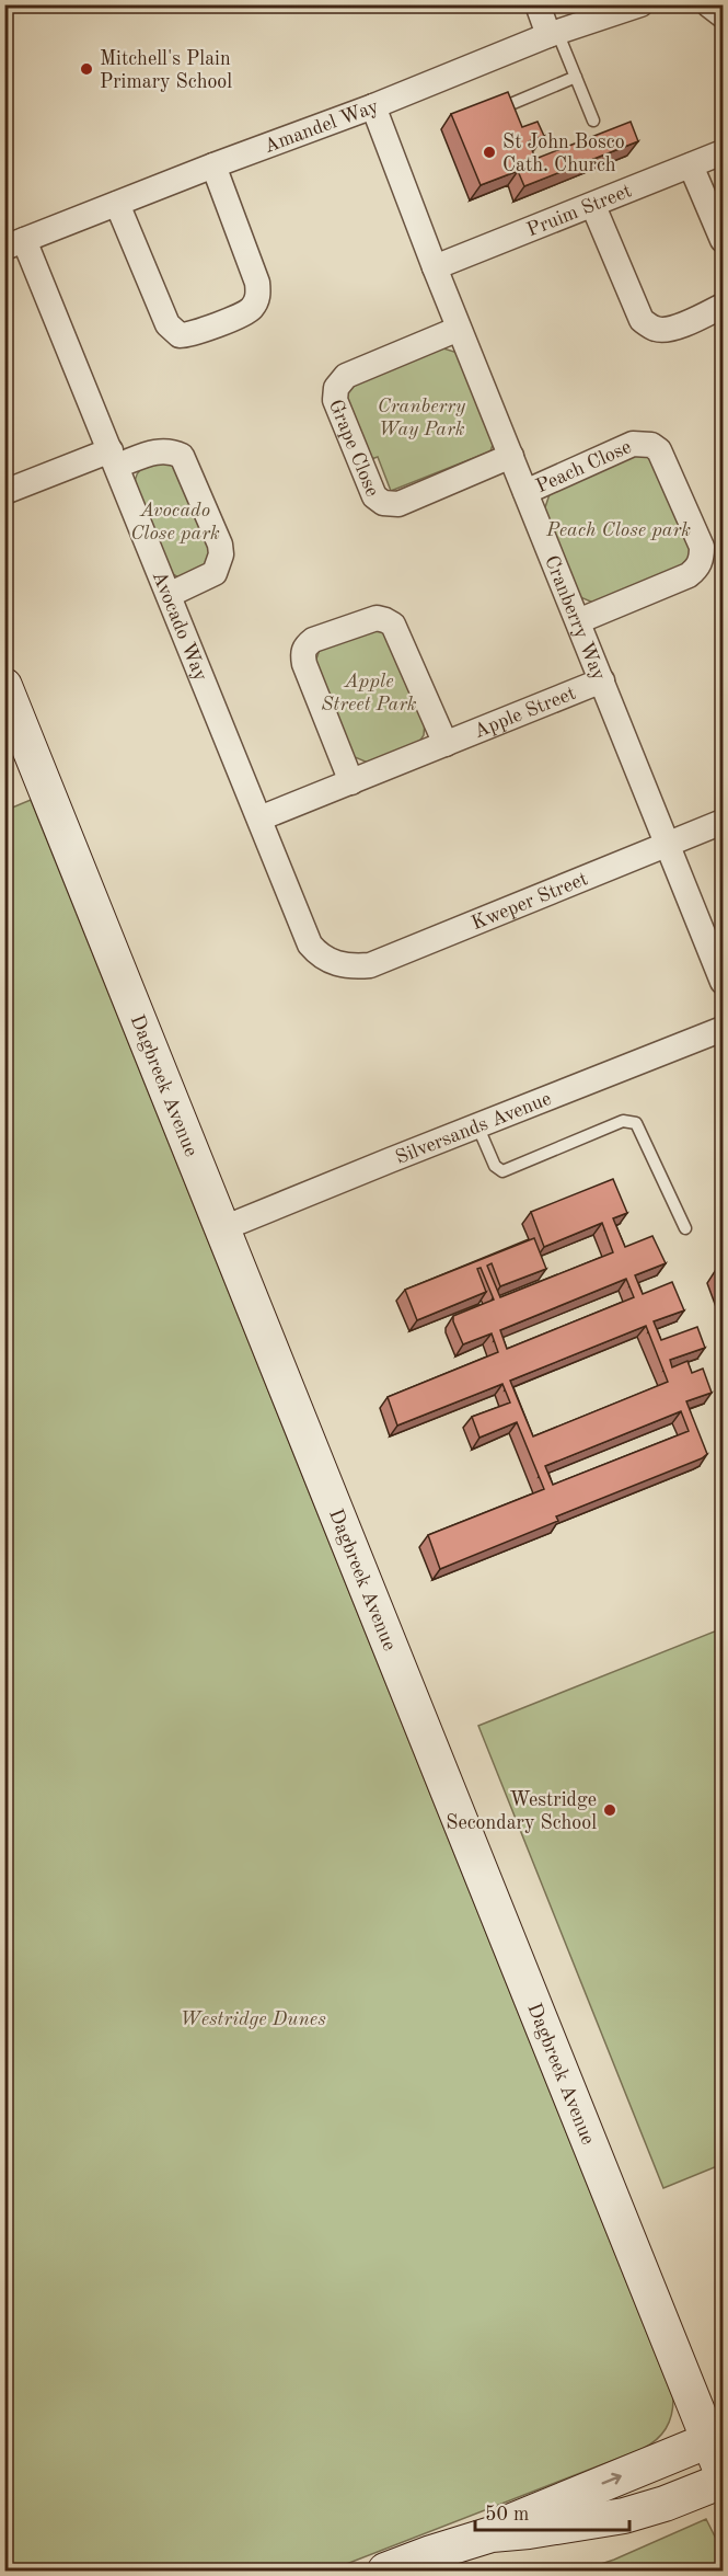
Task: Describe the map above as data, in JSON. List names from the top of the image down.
{
  "streets": {
    "street": [
      "Amandel Way",
      "Pruim Street",
      "Grape Close",
      "Peach Close",
      "Cranberry Way",
      "Avocado Way",
      "Apple Street",
      "Kweper Street",
      "Dagbreek Avenue",
      "Silversands Avenue"
    ]
  },
  "crossings": [
    ["Amandel Way", "Cranberry Way"],
    ["Amandel Way", "Avocado Way"],
    ["Pruim Street", "Cranberry Way"],
    ["Grape Close", "Cranberry Way"],
    ["Peach Close", "Cranberry Way"],
    ["Cranberry Way", "Apple Street"],
    ["Cranberry Way", "Kweper Street"],
    ["Avocado Way", "Apple Street"],
    ["Avocado Way", "Kweper Street"],
    ["Dagbreek Avenue", "Silversands Avenue"]
  ],
  "parks": [
    "Cranberry Way Park",
    "Avocado Close park",
    "Peach Close park",
    "Apple Street Park",
    "Westridge Dunes"
  ],
  "places": ["Mitchell's Plain Primary School", "St John Bosco Cath. Church", "Westridge Secondary School"],
  "scale_bar": "50 m"
}
